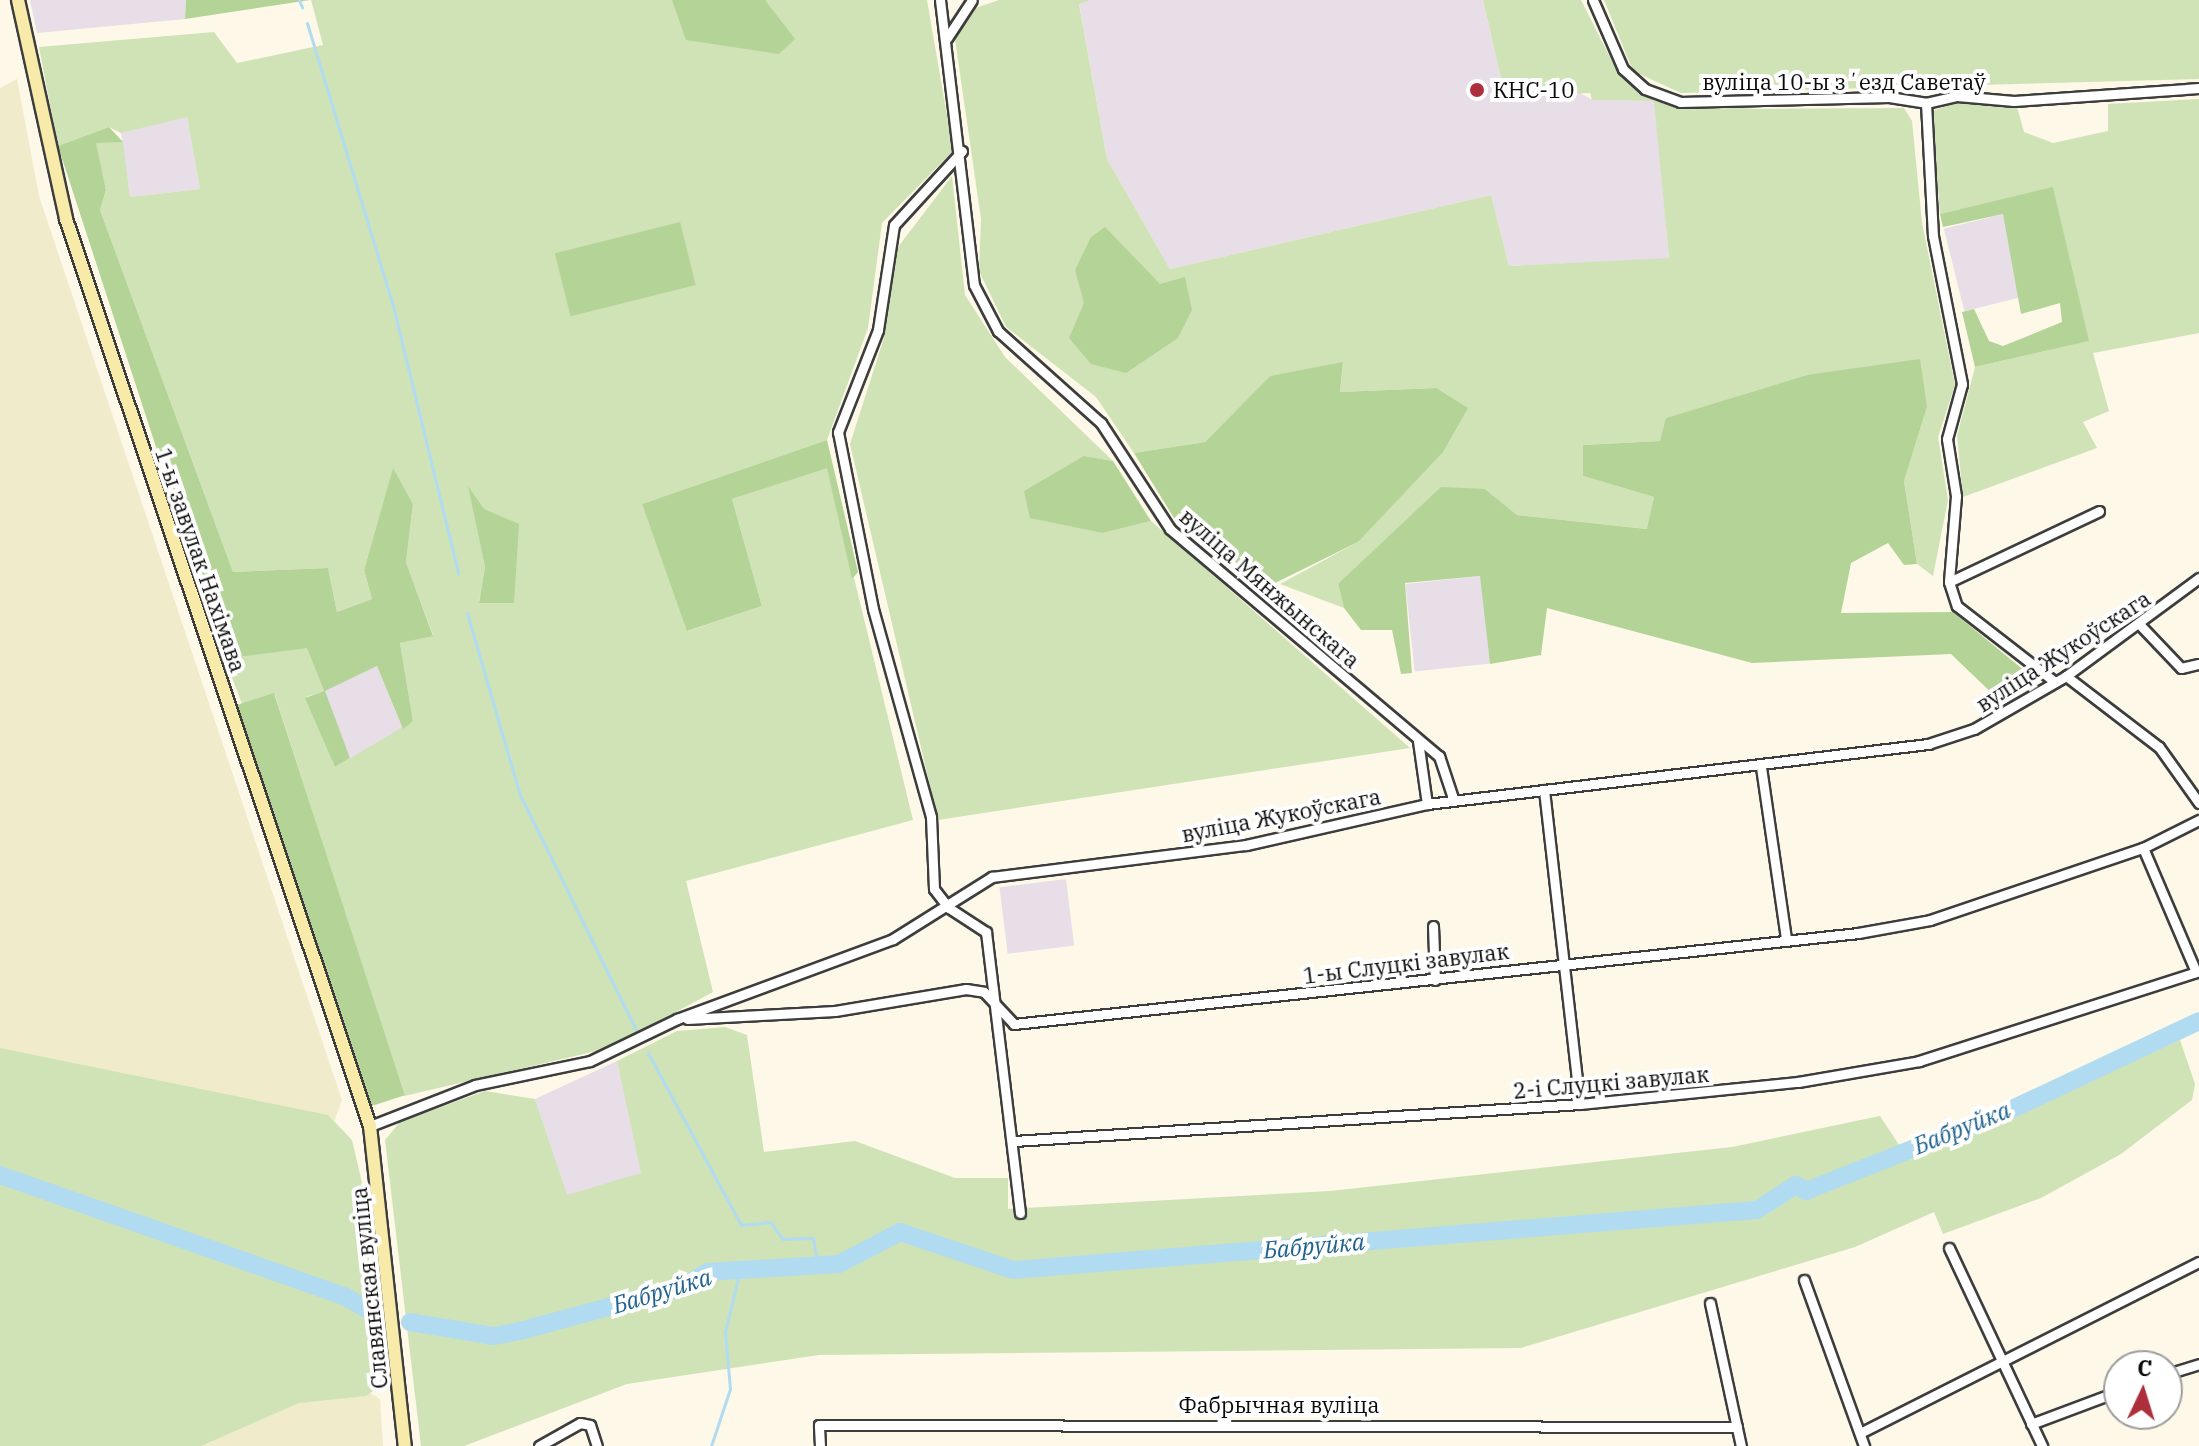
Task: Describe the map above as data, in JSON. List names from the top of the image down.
{
  "streets": {
    "street": [
      "вуліца 10-ы зʼезд Саветаў",
      "1-ы завулак Нахімава",
      "вуліца Мянжынскага",
      "вуліца Жукоўскага",
      "1-ы Слуцкі завулак",
      "2-і Слуцкі завулак",
      "Славянская вуліца",
      "Фабрычная вуліца"
    ]
  },
  "crossings": [
    ["1-ы завулак Нахімава", "вуліца Жукоўскага"],
    ["1-ы завулак Нахімава", "Славянская вуліца"],
    ["вуліца Мянжынскага", "вуліца Жукоўскага"],
    ["вуліца Жукоўскага", "1-ы Слуцкі завулак"],
    ["вуліца Жукоўскага", "Славянская вуліца"],
    ["1-ы Слуцкі завулак", "2-і Слуцкі завулак"]
  ],
  "water": ["Бабруйка"],
  "places": ["КНС-10"],
  "north": "top"
}
